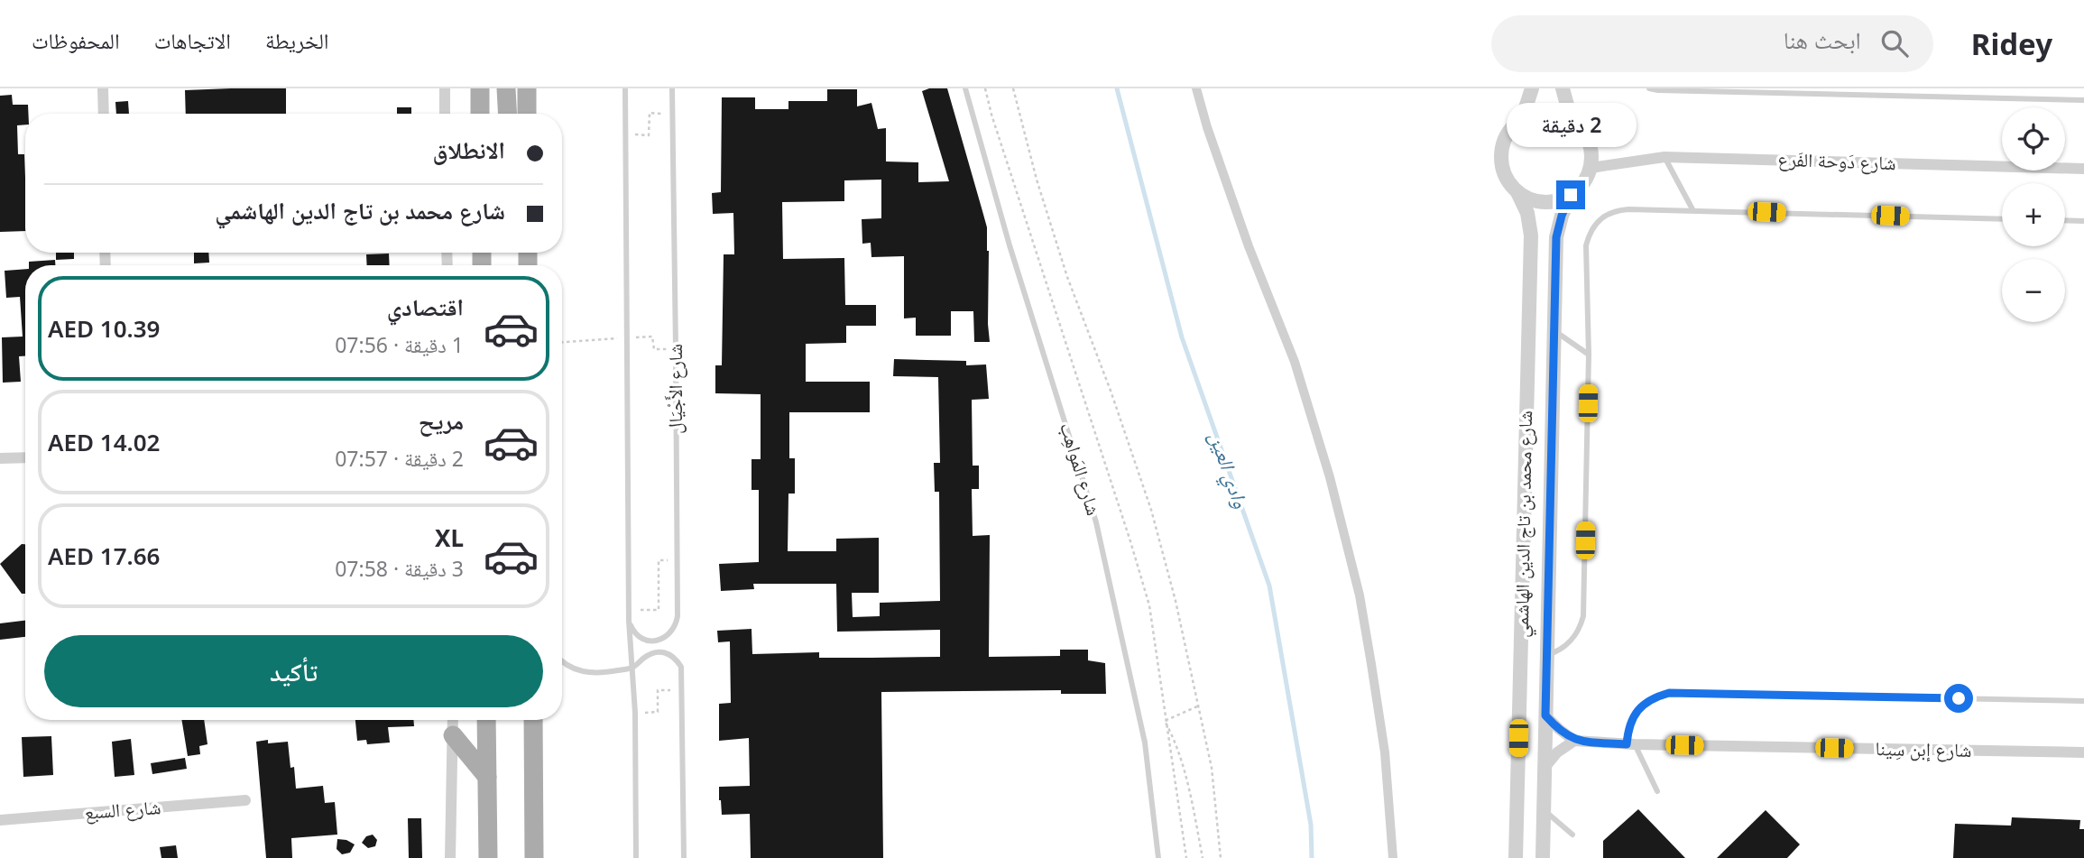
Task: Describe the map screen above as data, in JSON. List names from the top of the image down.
{
  "streets": {
    "street": [
      "شارع دَوحة الفَرع",
      "شارع محمد بن تاج الدين الهاشمي",
      "شارع إبن سِينا",
      "شارع السبع"
    ],
    "lane": ["شارع الأَجْيَال", "شارع المَواهِب"]
  },
  "crossings": [
    ["شارع دَوحة الفَرع", "شارع محمد بن تاج الدين الهاشمي"]
  ],
  "water": ["وادي العين"],
  "page": {
    "header": "Ridey",
    "search": "ابحث هنا",
    "nav": ["الخريطة", "الاتجاهات", "المحفوظات"],
    "bubble": "2 دقيقة",
    "map_buttons": ["+", "−"],
    "banner": ["الانطلاق", "شارع محمد بن تاج الدين الهاشمي"],
    "list": [
      {
        "name": "اقتصادي",
        "note": "1 دقيقة · 07:56",
        "value": "AED 10.39"
      },
      {
        "name": "مريح",
        "note": "2 دقيقة · 07:57",
        "value": "AED 14.02"
      },
      {
        "name": "XL",
        "note": "3 دقيقة · 07:58",
        "value": "AED 17.66"
      }
    ],
    "buttons": "تأكيد"
  }
}
